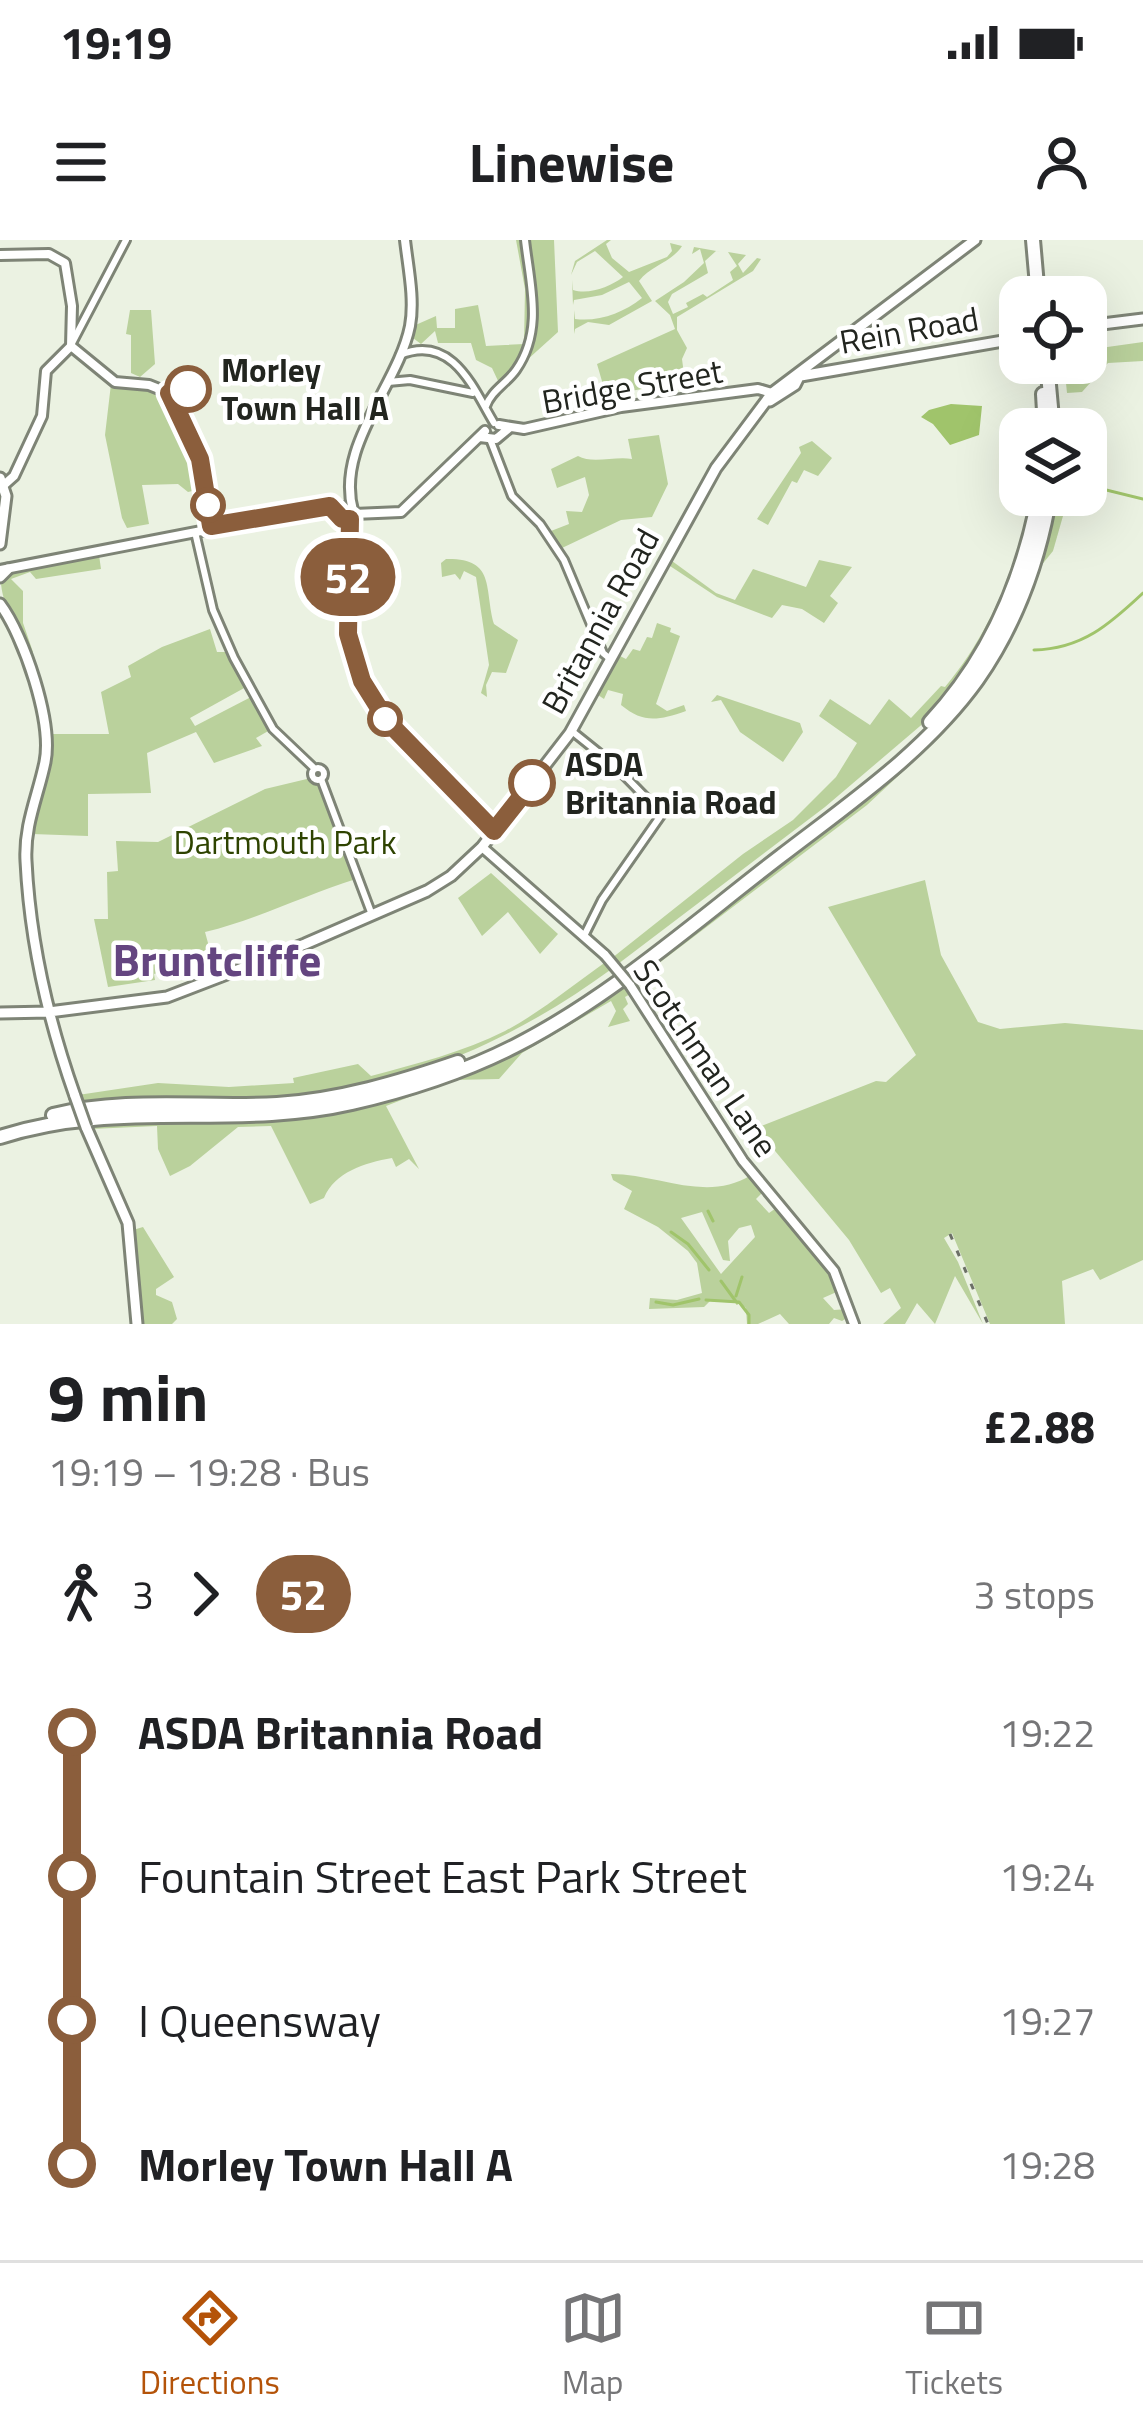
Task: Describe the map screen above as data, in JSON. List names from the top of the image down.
{
  "streets": {
    "main road": [
      "Rein Road",
      "Bridge Street",
      "Britannia Road",
      "Scotchman Lane"
    ]
  },
  "crossings": [
    ["Rein Road", "Bridge Street"],
    ["Rein Road", "Britannia Road"],
    ["Bridge Street", "Britannia Road"],
    ["Britannia Road", "Scotchman Lane"]
  ],
  "districts": ["Bruntcliffe"],
  "parks": ["Dartmouth Park"],
  "places": ["Morley Town Hall A", "ASDA Britannia Road"],
  "lines": ["bus line 52"],
  "page": {
    "status": "19:19",
    "header": "Linewise",
    "on_map": "52",
    "heading": ["9 min", "19:19 – 19:28 · Bus", "£2.88"],
    "legs": ["3", "52", "3 stops"],
    "list": [
      {
        "name": "ASDA Britannia Road",
        "value": "19:22"
      },
      {
        "name": "Fountain Street East Park Street",
        "value": "19:24"
      },
      {
        "name": "I Queensway",
        "value": "19:27"
      },
      {
        "name": "Morley Town Hall A",
        "value": "19:28"
      }
    ],
    "tabs": ["Directions", "Map", "Tickets"]
  }
}
